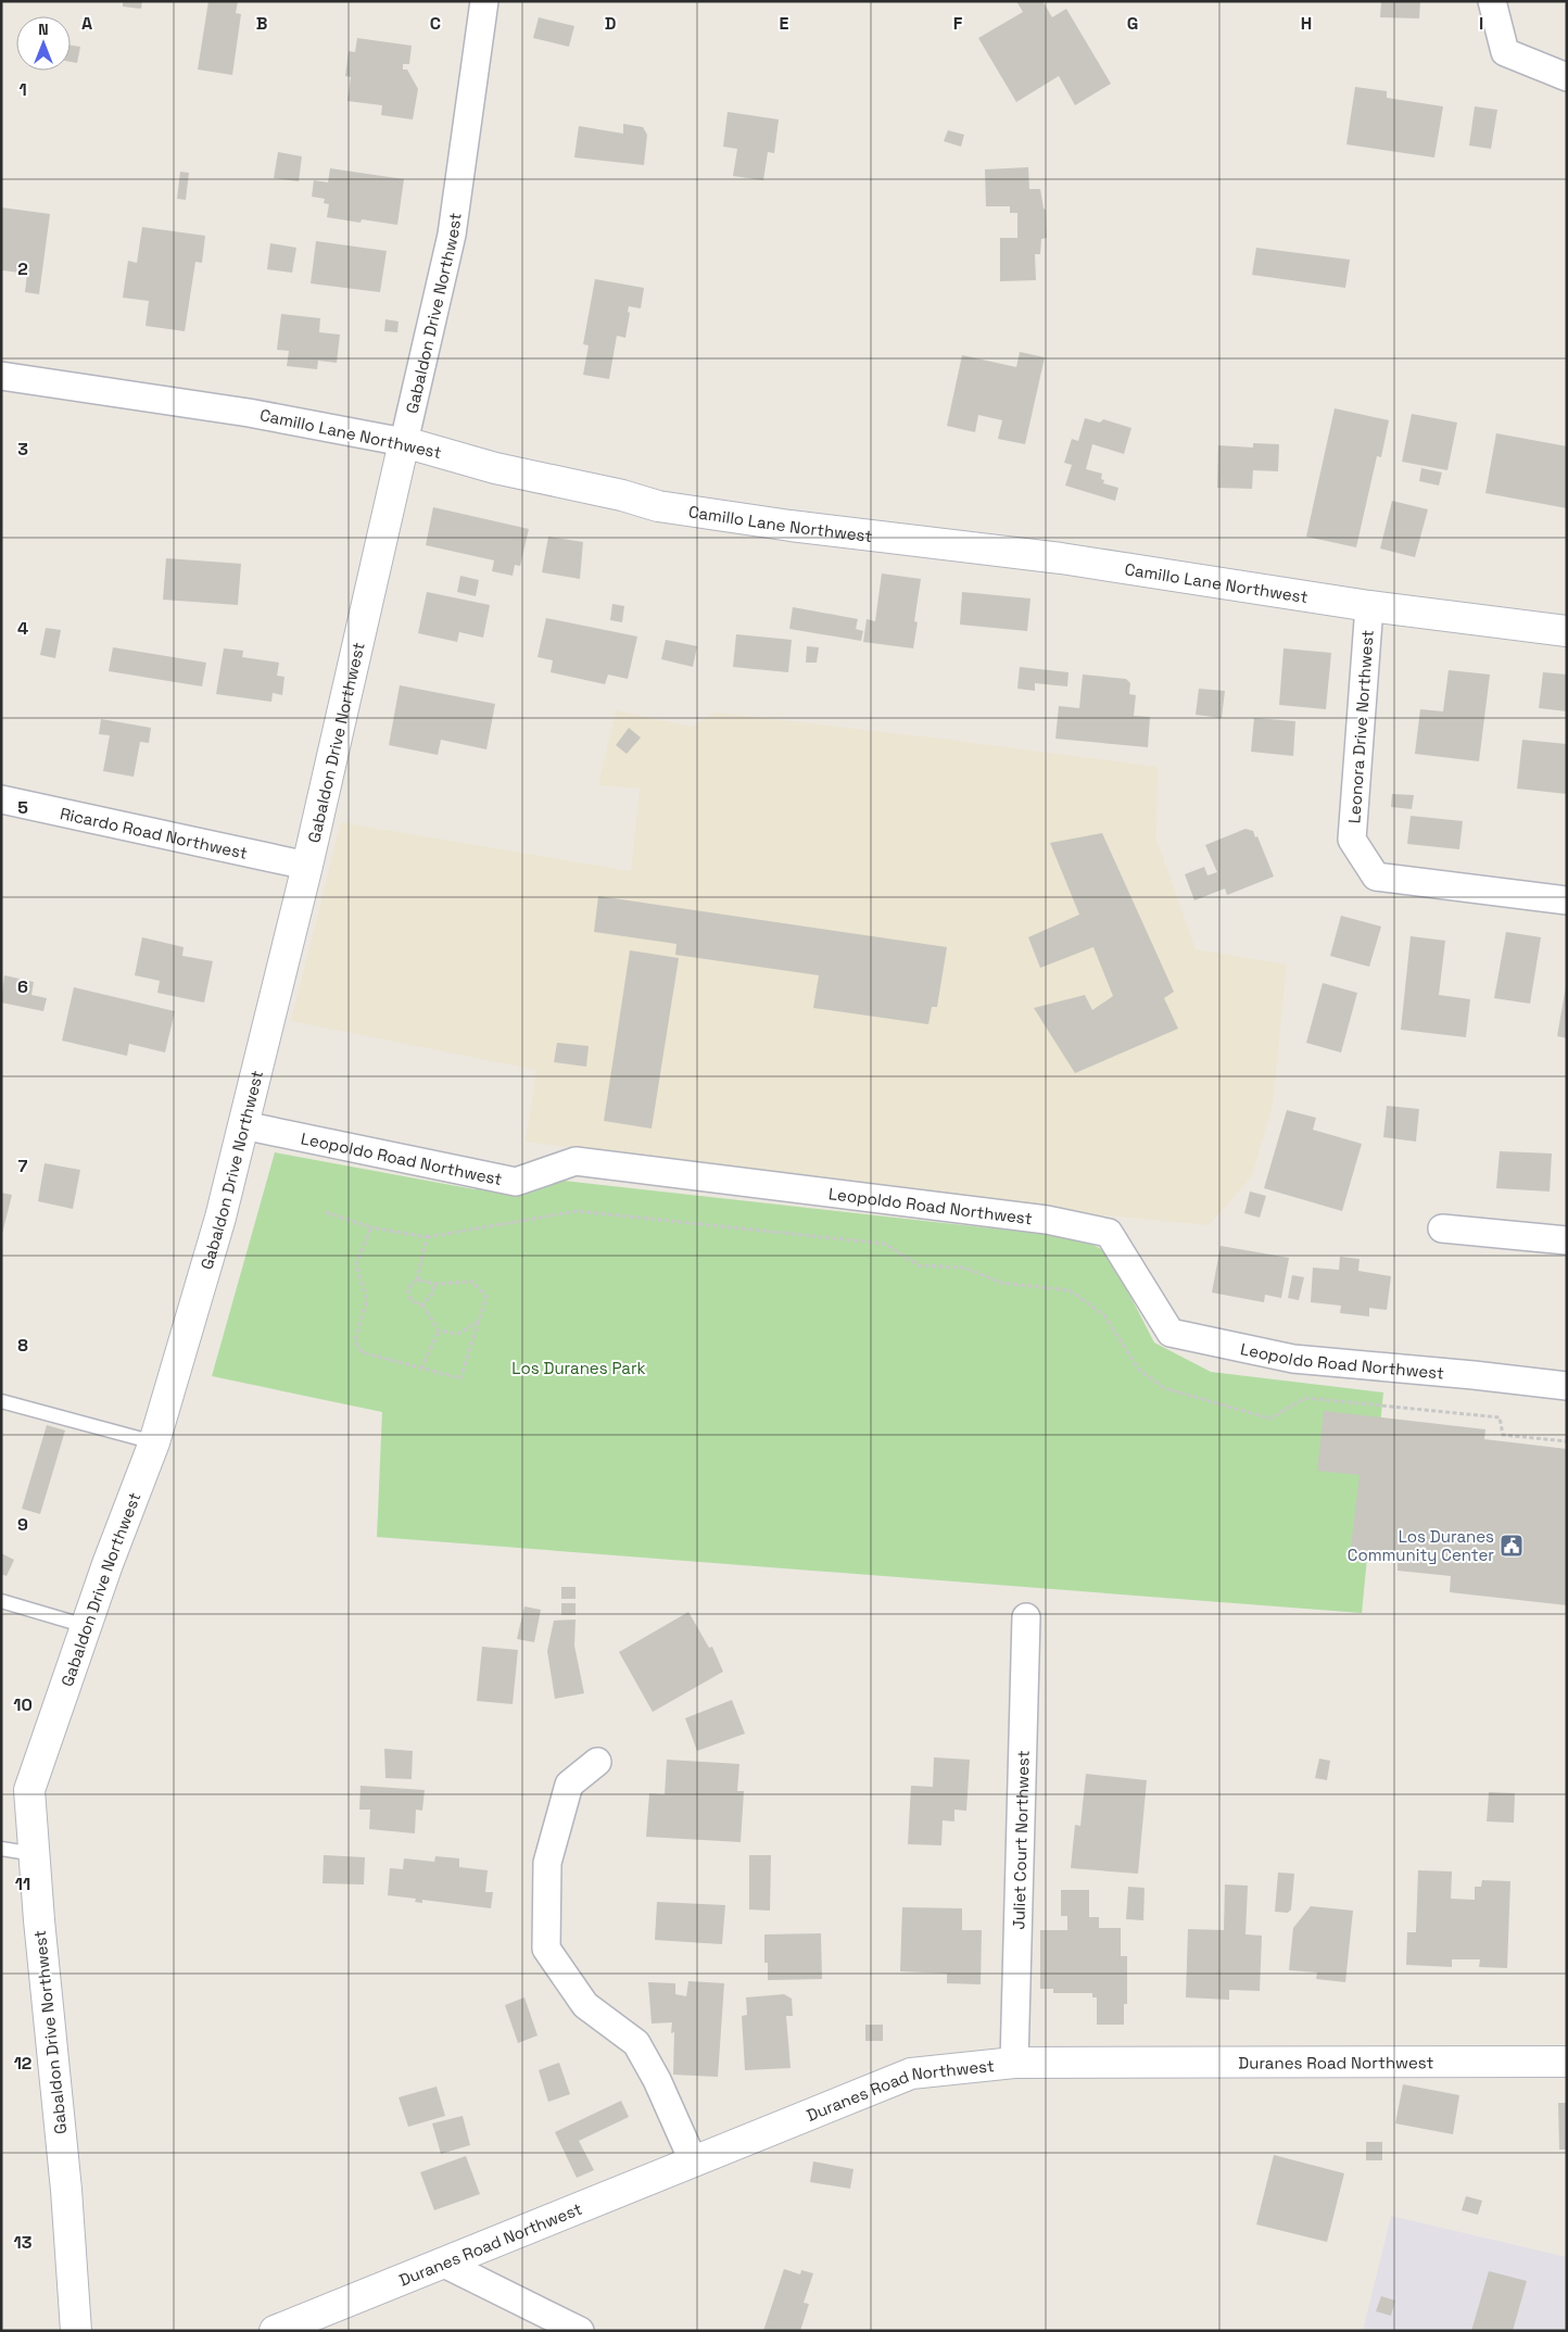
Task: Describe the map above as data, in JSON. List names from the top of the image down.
{
  "streets": {
    "street": [
      "Gabaldon Drive Northwest",
      "Camillo Lane Northwest",
      "Leonora Drive Northwest",
      "Ricardo Road Northwest",
      "Leopoldo Road Northwest",
      "Juliet Court Northwest",
      "Duranes Road Northwest"
    ]
  },
  "crossings": [
    ["Gabaldon Drive Northwest", "Camillo Lane Northwest"],
    ["Gabaldon Drive Northwest", "Ricardo Road Northwest"],
    ["Gabaldon Drive Northwest", "Leopoldo Road Northwest"],
    ["Camillo Lane Northwest", "Leonora Drive Northwest"],
    ["Juliet Court Northwest", "Duranes Road Northwest"]
  ],
  "parks": ["Los Duranes Park"],
  "places": {
    "public building": ["Los Duranes Community Center"]
  },
  "north": "top",
  "grid": {
    "columns": [
      "A",
      "B",
      "C",
      "D",
      "E",
      "F",
      "G",
      "H",
      "I"
    ],
    "rows": [
      "1",
      "2",
      "3",
      "4",
      "5",
      "6",
      "7",
      "8",
      "9",
      "10",
      "11",
      "12",
      "13"
    ]
  }
}
